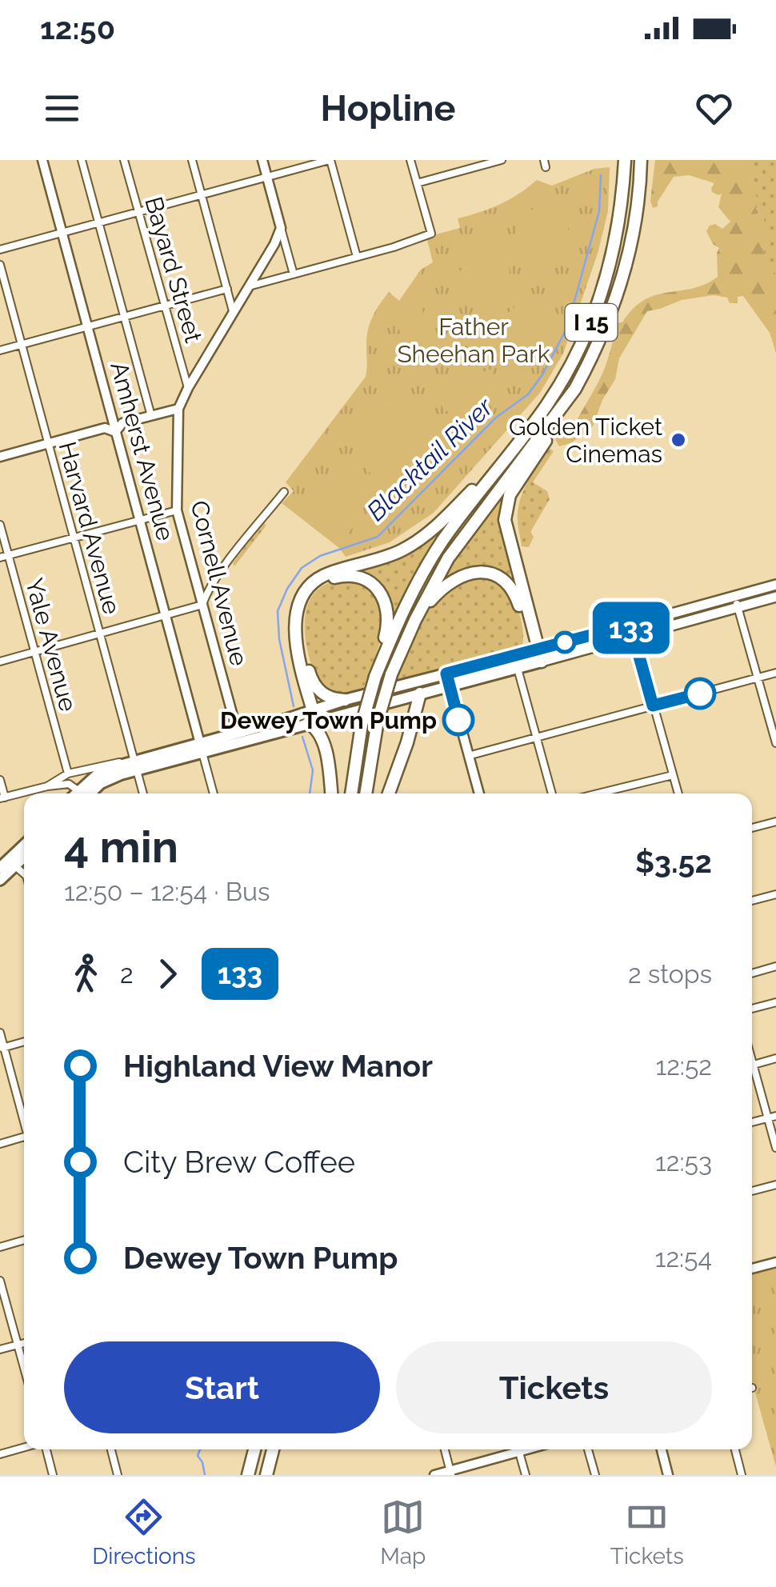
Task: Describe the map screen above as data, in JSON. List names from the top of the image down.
{
  "streets": {
    "highway": ["I 15"],
    "street": [
      "Bayard Street",
      "Amherst Avenue",
      "Harvard Avenue",
      "Cornell Avenue",
      "Yale Avenue"
    ]
  },
  "crossings": [
    ["Bayard Street", "Cornell Avenue"]
  ],
  "water": ["Blacktail River"],
  "parks": ["Father Sheehan Park"],
  "places": ["Golden Ticket Cinemas", "Dewey Town Pump"],
  "lines": ["bus line 133"],
  "page": {
    "status": "12:50",
    "header": "Hopline",
    "on_map": "133",
    "heading": ["4 min", "12:50 – 12:54 · Bus", "$3.52"],
    "legs": ["2", "133", "2 stops"],
    "list": [
      {
        "name": "Highland View Manor",
        "value": "12:52"
      },
      {
        "name": "City Brew Coffee",
        "value": "12:53"
      },
      {
        "name": "Dewey Town Pump",
        "value": "12:54"
      }
    ],
    "buttons": ["Start", "Tickets"],
    "tabs": ["Directions", "Map", "Tickets"]
  }
}
